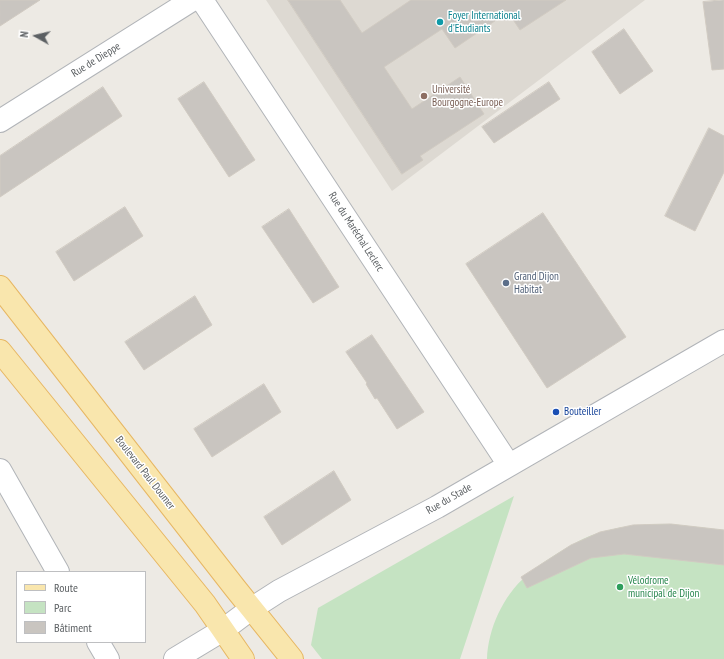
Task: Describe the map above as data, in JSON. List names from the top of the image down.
{
  "streets": {
    "main road": ["Boulevard Paul Doumer"],
    "street": ["Rue de Dieppe", "Rue du Maréchal Leclerc", "Rue du Stade"]
  },
  "crossings": [
    ["Rue du Maréchal Leclerc", "Rue du Stade"],
    ["Boulevard Paul Doumer", "Rue du Stade"]
  ],
  "places": [
    "Foyer International d'Etudiants",
    "Université Bourgogne-Europe",
    "Grand Dijon Habitat",
    "Bouteiller",
    "Vélodrome municipal de Dijon"
  ],
  "legend": ["Route", "Parc", "Bâtiment"],
  "north": "left"
}
